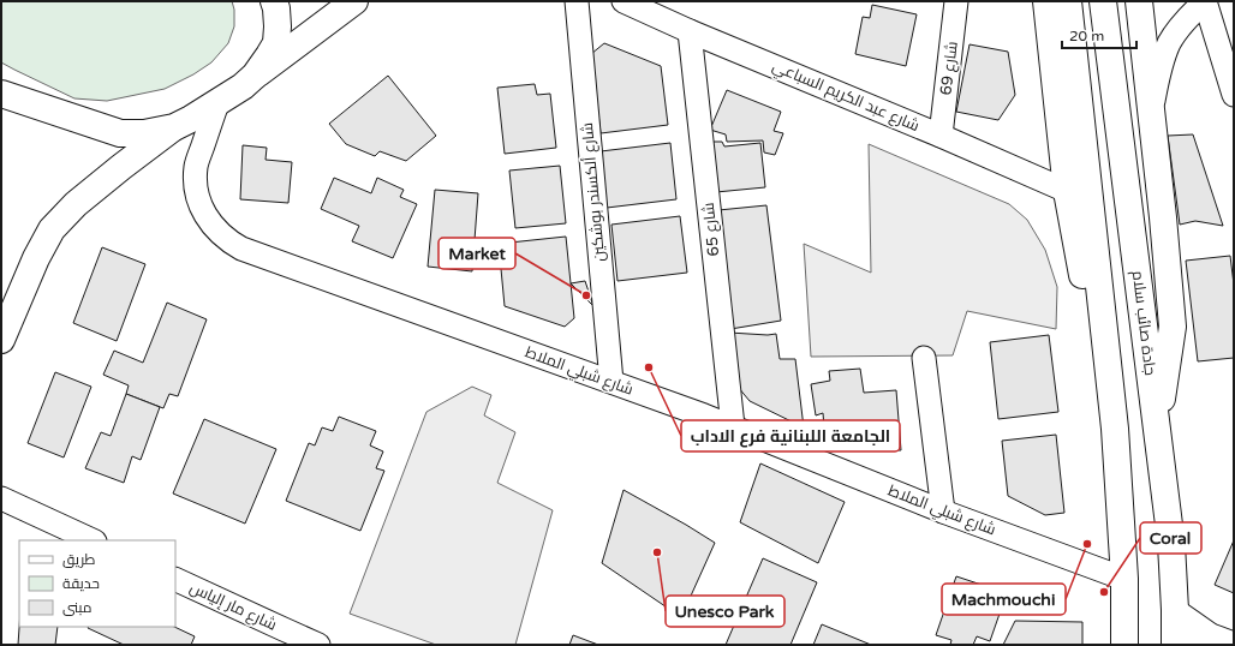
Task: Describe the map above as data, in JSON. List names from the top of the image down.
{
  "streets": {
    "main road": ["جادة صائب سلام"],
    "street": [
      "شارع 69",
      "شارع عبد الكريم السباعي",
      "شارع ألكسندر بوشكين",
      "شارع 65",
      "شارع شبلي الملاط",
      "شارع مار إلياس"
    ]
  },
  "crossings": [
    ["شارع 69", "شارع عبد الكريم السباعي"],
    ["شارع عبد الكريم السباعي", "شارع 65"],
    ["شارع ألكسندر بوشكين", "شارع شبلي الملاط"],
    ["شارع 65", "شارع شبلي الملاط"]
  ],
  "places": [
    "Market",
    "الجامعة اللبنانية فرع الاداب",
    "Machmouchi",
    "Unesco Park",
    "Coral"
  ],
  "legend": ["طريق", "حديقة", "مبنى"],
  "scale_bar": "20 m"
}
